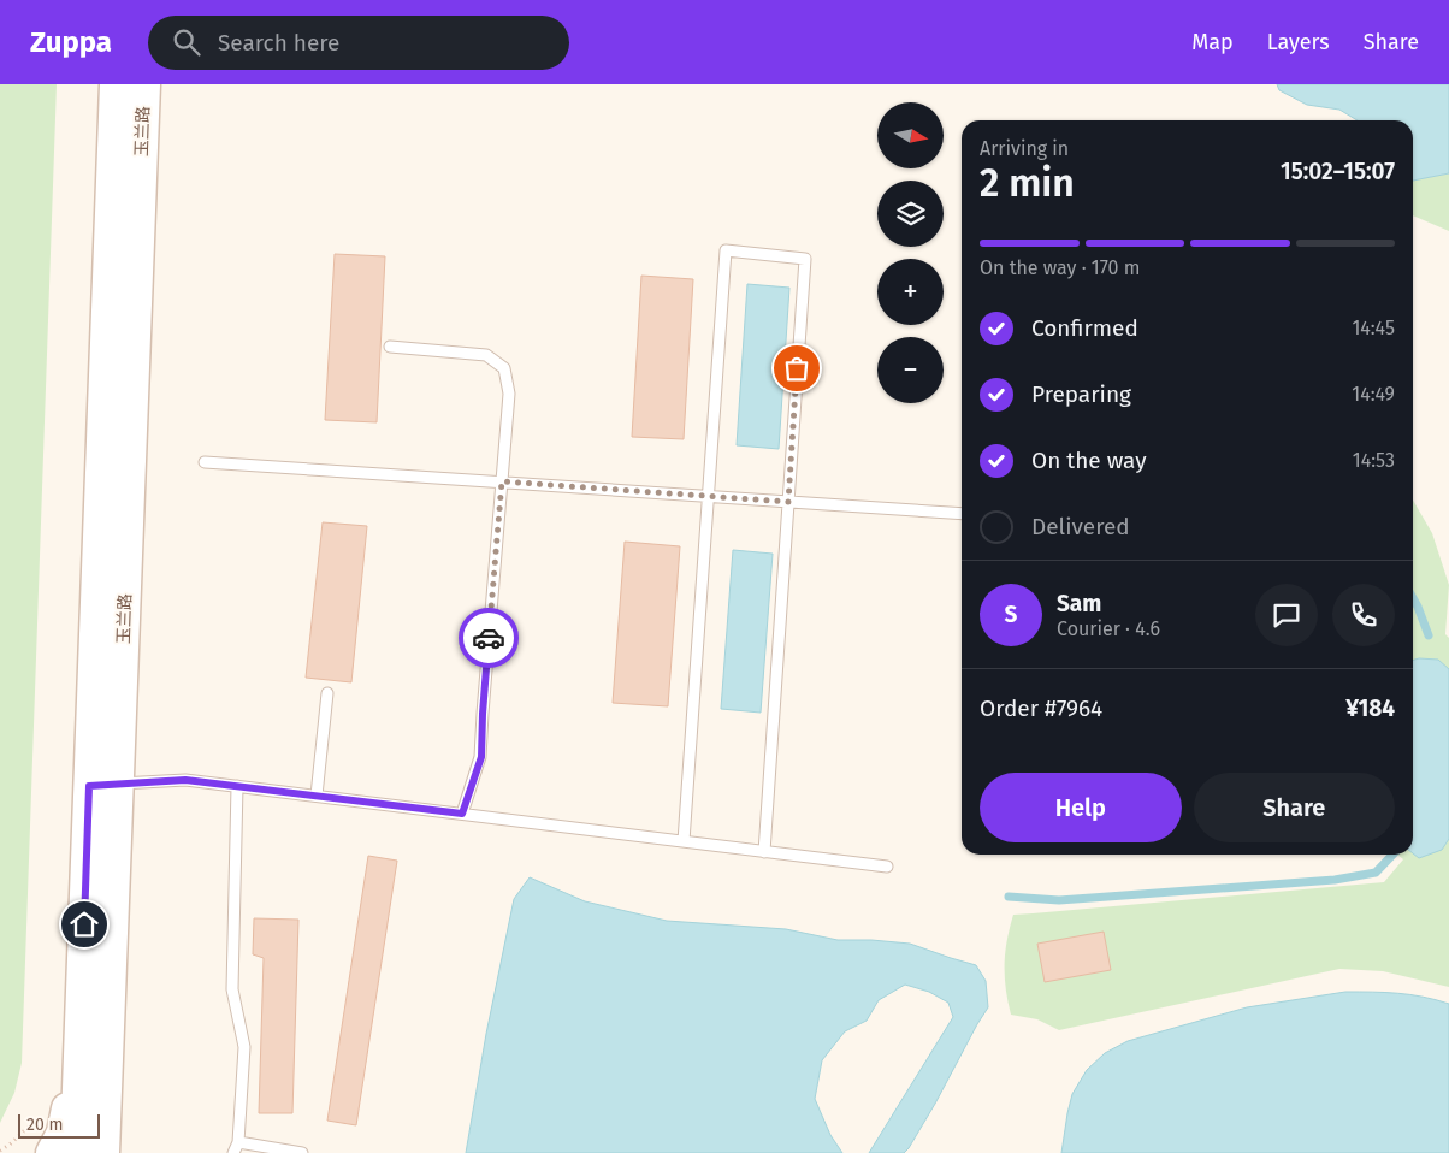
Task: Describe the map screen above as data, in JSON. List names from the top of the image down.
{
  "streets": {
    "street": ["玉兰路"]
  },
  "scale_bar": "20 m",
  "north": "right",
  "page": {
    "header": "Zuppa",
    "search": "Search here",
    "nav": ["Map", "Layers", "Share"],
    "map_buttons": ["+", "−"],
    "heading": ["2 min", "Arriving in", "15:02–15:07"],
    "panel": [
      "Sam",
      "Courier · 4.6",
      "Order #7964",
      "¥184"
    ],
    "bar": "On the way · 170 m",
    "list": [
      ["Confirmed", "14:45"],
      ["Preparing", "14:49"],
      ["On the way", "14:53"],
      "Delivered"
    ],
    "round": "S",
    "buttons": ["Help", "Share"],
    "scale": "20 m"
  }
}
